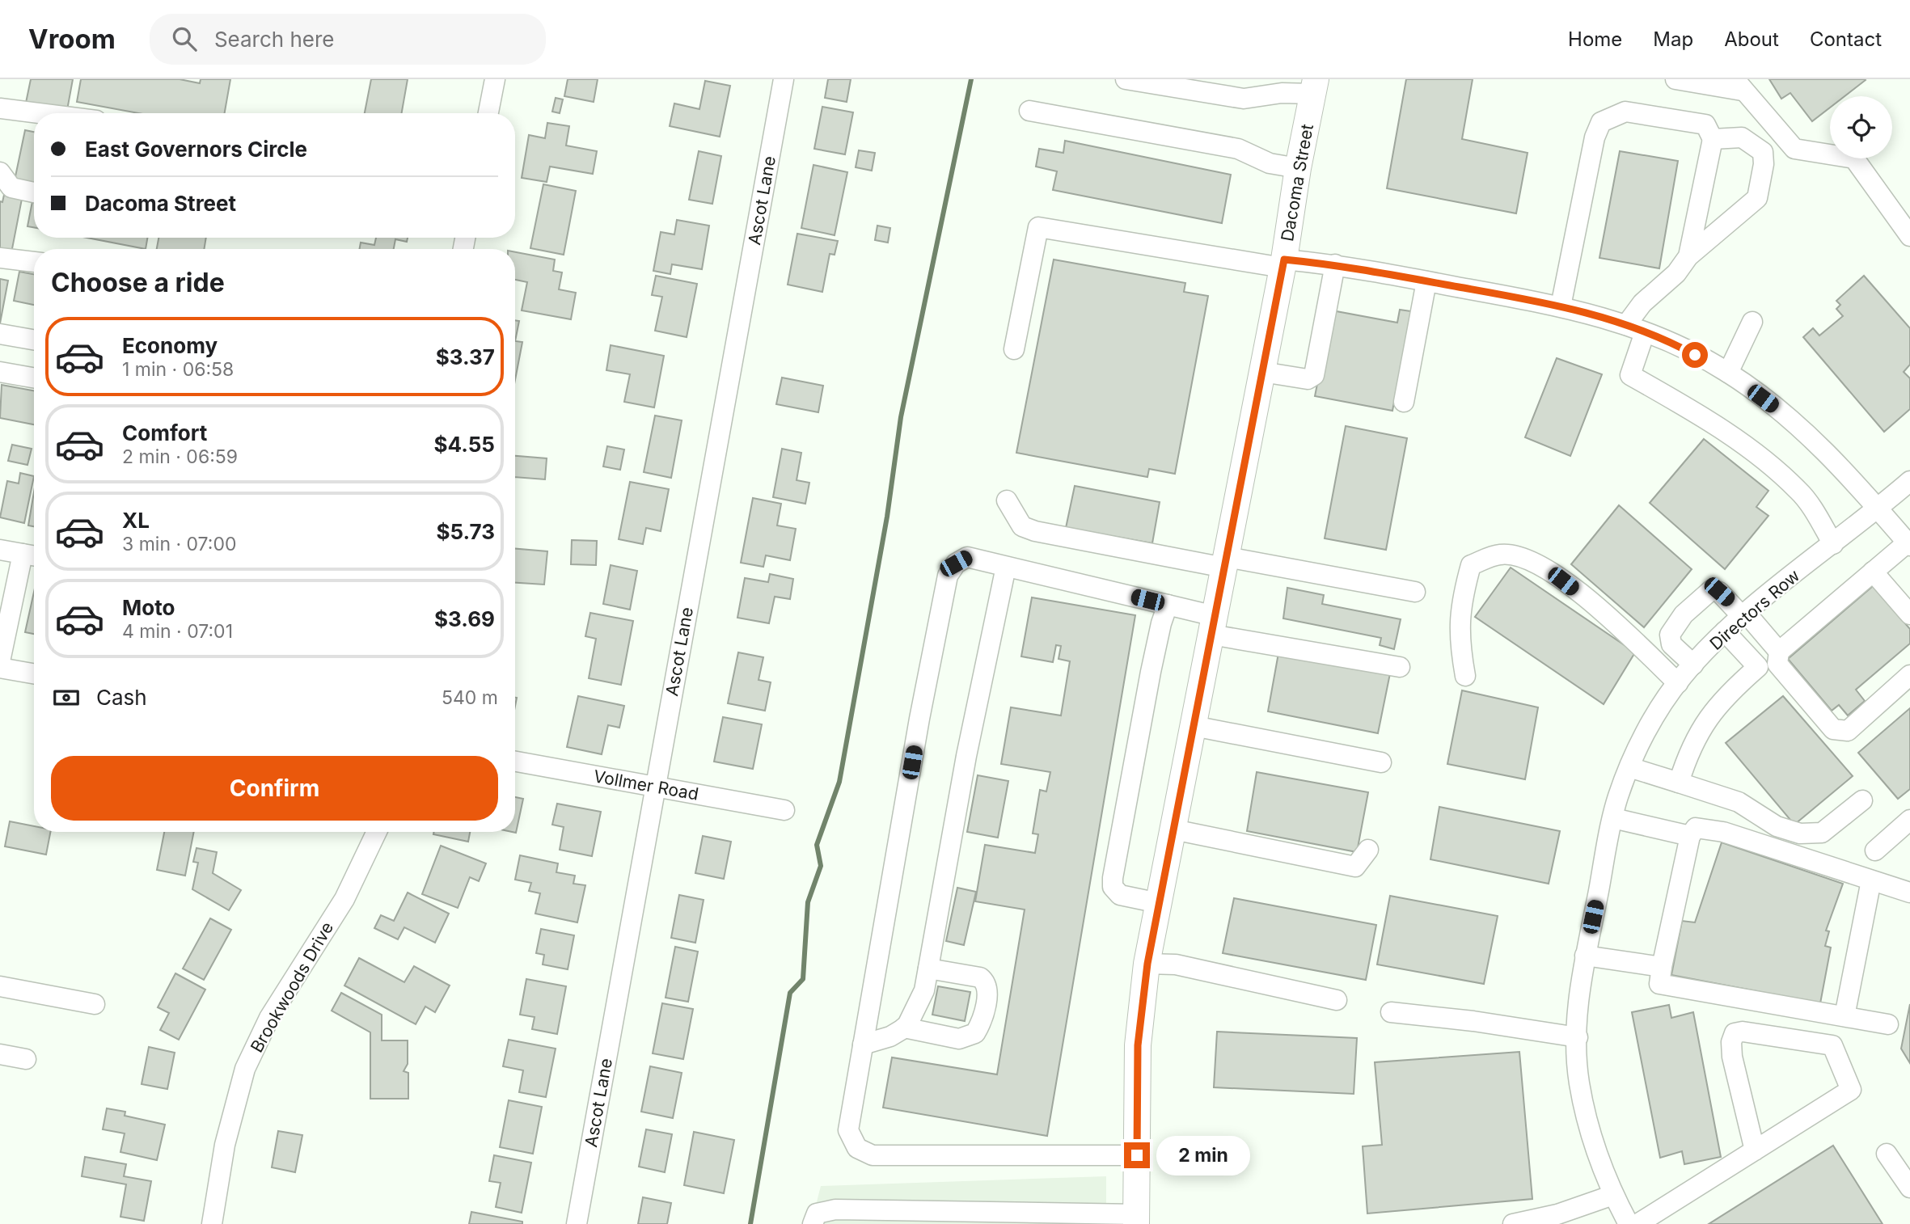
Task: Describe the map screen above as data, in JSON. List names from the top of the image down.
{
  "streets": {
    "main road": ["Dacoma Street"],
    "street": [
      "Ascot Lane",
      "Directors Row",
      "Vollmer Road",
      "Brookwoods Drive"
    ]
  },
  "crossings": [
    ["Ascot Lane", "Vollmer Road"]
  ],
  "page": {
    "header": "Vroom",
    "search": "Search here",
    "nav": [
      "Home",
      "Map",
      "About",
      "Contact"
    ],
    "banner": ["East Governors Circle", "Dacoma Street"],
    "heading": "Choose a ride",
    "list": [
      {
        "name": "Economy",
        "note": "1 min · 06:58",
        "value": "$3.37"
      },
      {
        "name": "Comfort",
        "note": "2 min · 06:59",
        "value": "$4.55"
      },
      {
        "name": "XL",
        "note": "3 min · 07:00",
        "value": "$5.73"
      },
      {
        "name": "Moto",
        "note": "4 min · 07:01",
        "value": "$3.69"
      }
    ],
    "pay": ["Cash", "540 m"],
    "buttons": "Confirm",
    "bubble": "2 min"
  }
}
